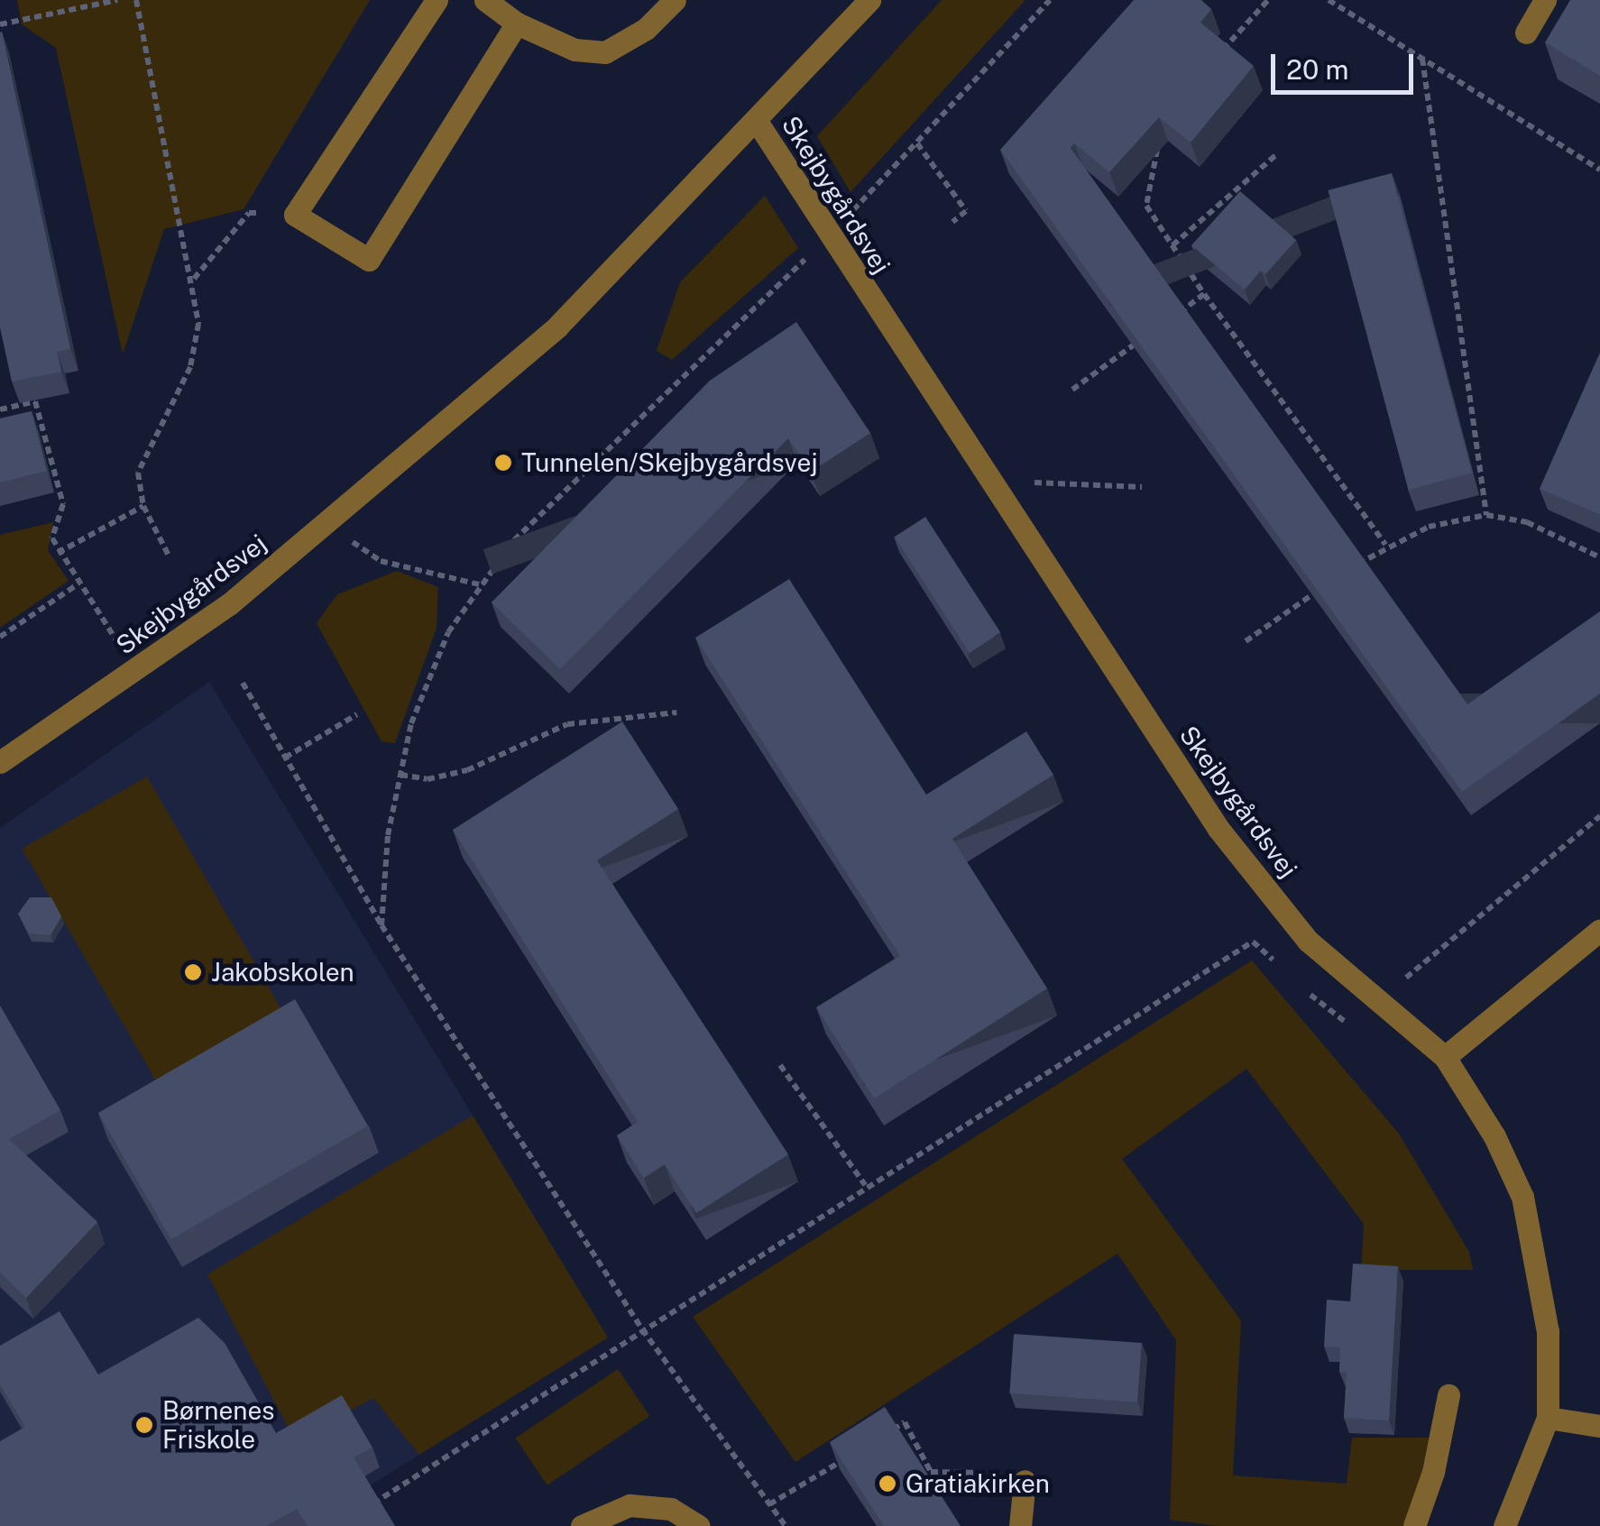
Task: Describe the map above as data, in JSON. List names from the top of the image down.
{
  "streets": {
    "street": ["Skejbygårdsvej"]
  },
  "places": [
    "Tunnelen/Skejbygårdsvej",
    "Jakobskolen",
    "Børnenes Friskole",
    "Gratiakirken"
  ],
  "scale_bar": "20 m"
}
